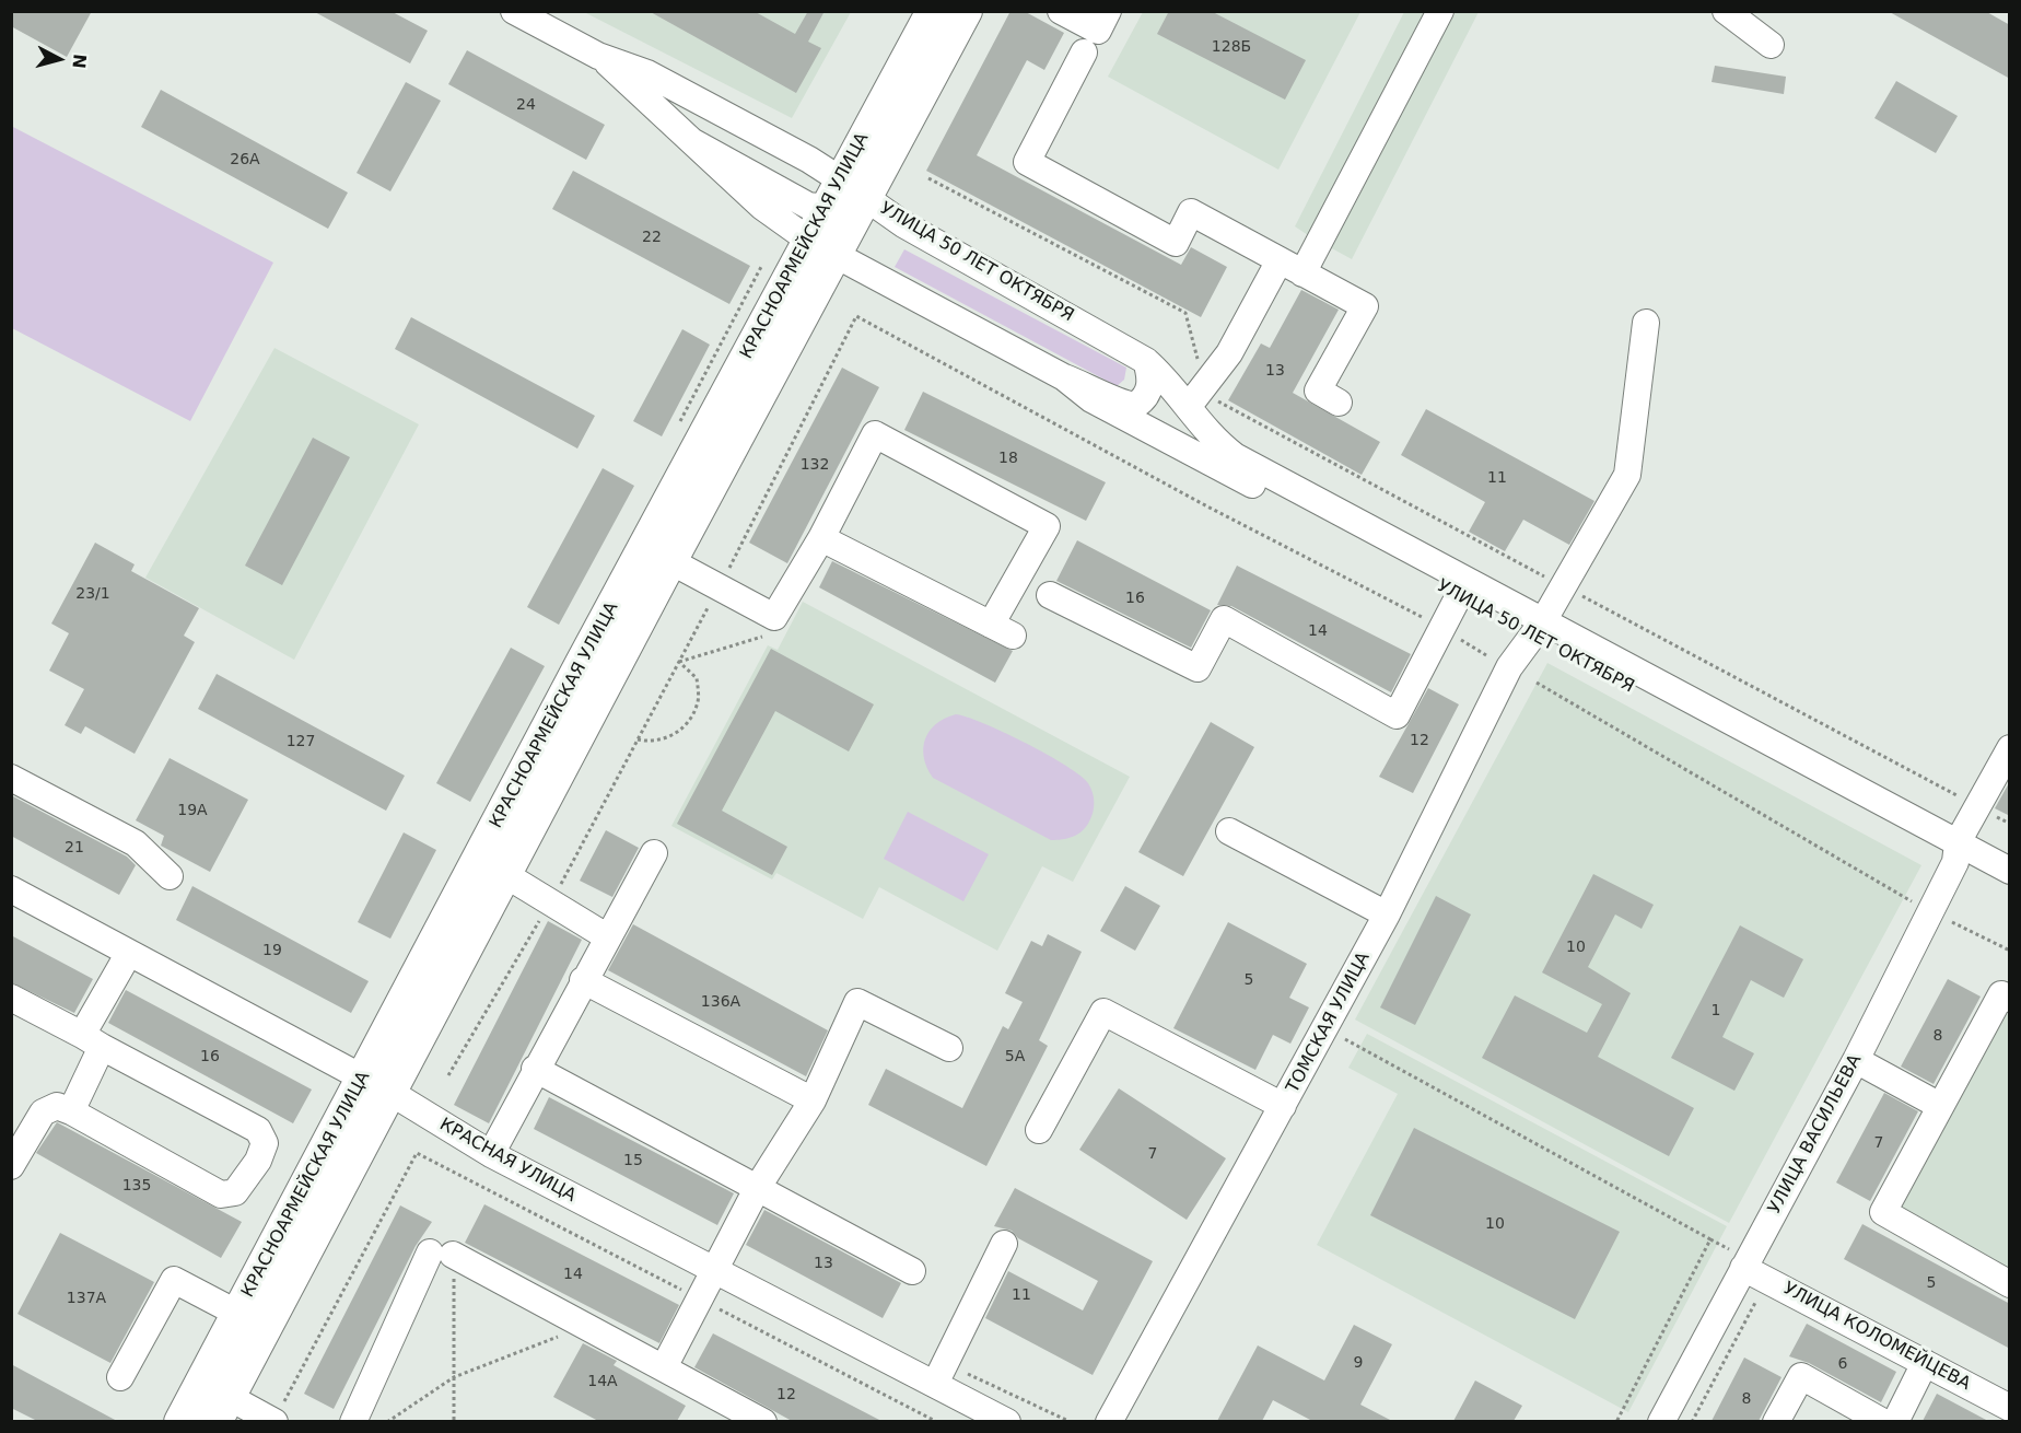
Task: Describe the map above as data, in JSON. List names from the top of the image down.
{
  "streets": {
    "main road": ["КРАСНОАРМЕЙСКАЯ УЛИЦА"],
    "street": [
      "УЛИЦА 50 ЛЕТ ОКТЯБРЯ",
      "ТОМСКАЯ УЛИЦА",
      "УЛИЦА ВАСИЛЬЕВА",
      "КРАСНАЯ УЛИЦА",
      "УЛИЦА КОЛОМЕЙЦЕВА"
    ]
  },
  "crossings": [
    ["КРАСНОАРМЕЙСКАЯ УЛИЦА", "УЛИЦА 50 ЛЕТ ОКТЯБРЯ"],
    ["КРАСНОАРМЕЙСКАЯ УЛИЦА", "КРАСНАЯ УЛИЦА"],
    ["УЛИЦА 50 ЛЕТ ОКТЯБРЯ", "ТОМСКАЯ УЛИЦА"],
    ["УЛИЦА 50 ЛЕТ ОКТЯБРЯ", "УЛИЦА ВАСИЛЬЕВА"],
    ["УЛИЦА ВАСИЛЬЕВА", "УЛИЦА КОЛОМЕЙЦЕВА"]
  ],
  "house_numbers": [
    "128Б",
    "24",
    "26А",
    "22",
    "13",
    "18",
    "132",
    "11",
    "23/1",
    "16",
    "14",
    "12",
    "127",
    "19А",
    "21",
    "10",
    "19",
    "5",
    "136А",
    "1",
    "8",
    "16",
    "5А",
    "7",
    "7",
    "15",
    "135",
    "10",
    "13",
    "14",
    "5",
    "11",
    "137А",
    "9",
    "6",
    "14А",
    "12",
    "8"
  ],
  "north": "right"
}
